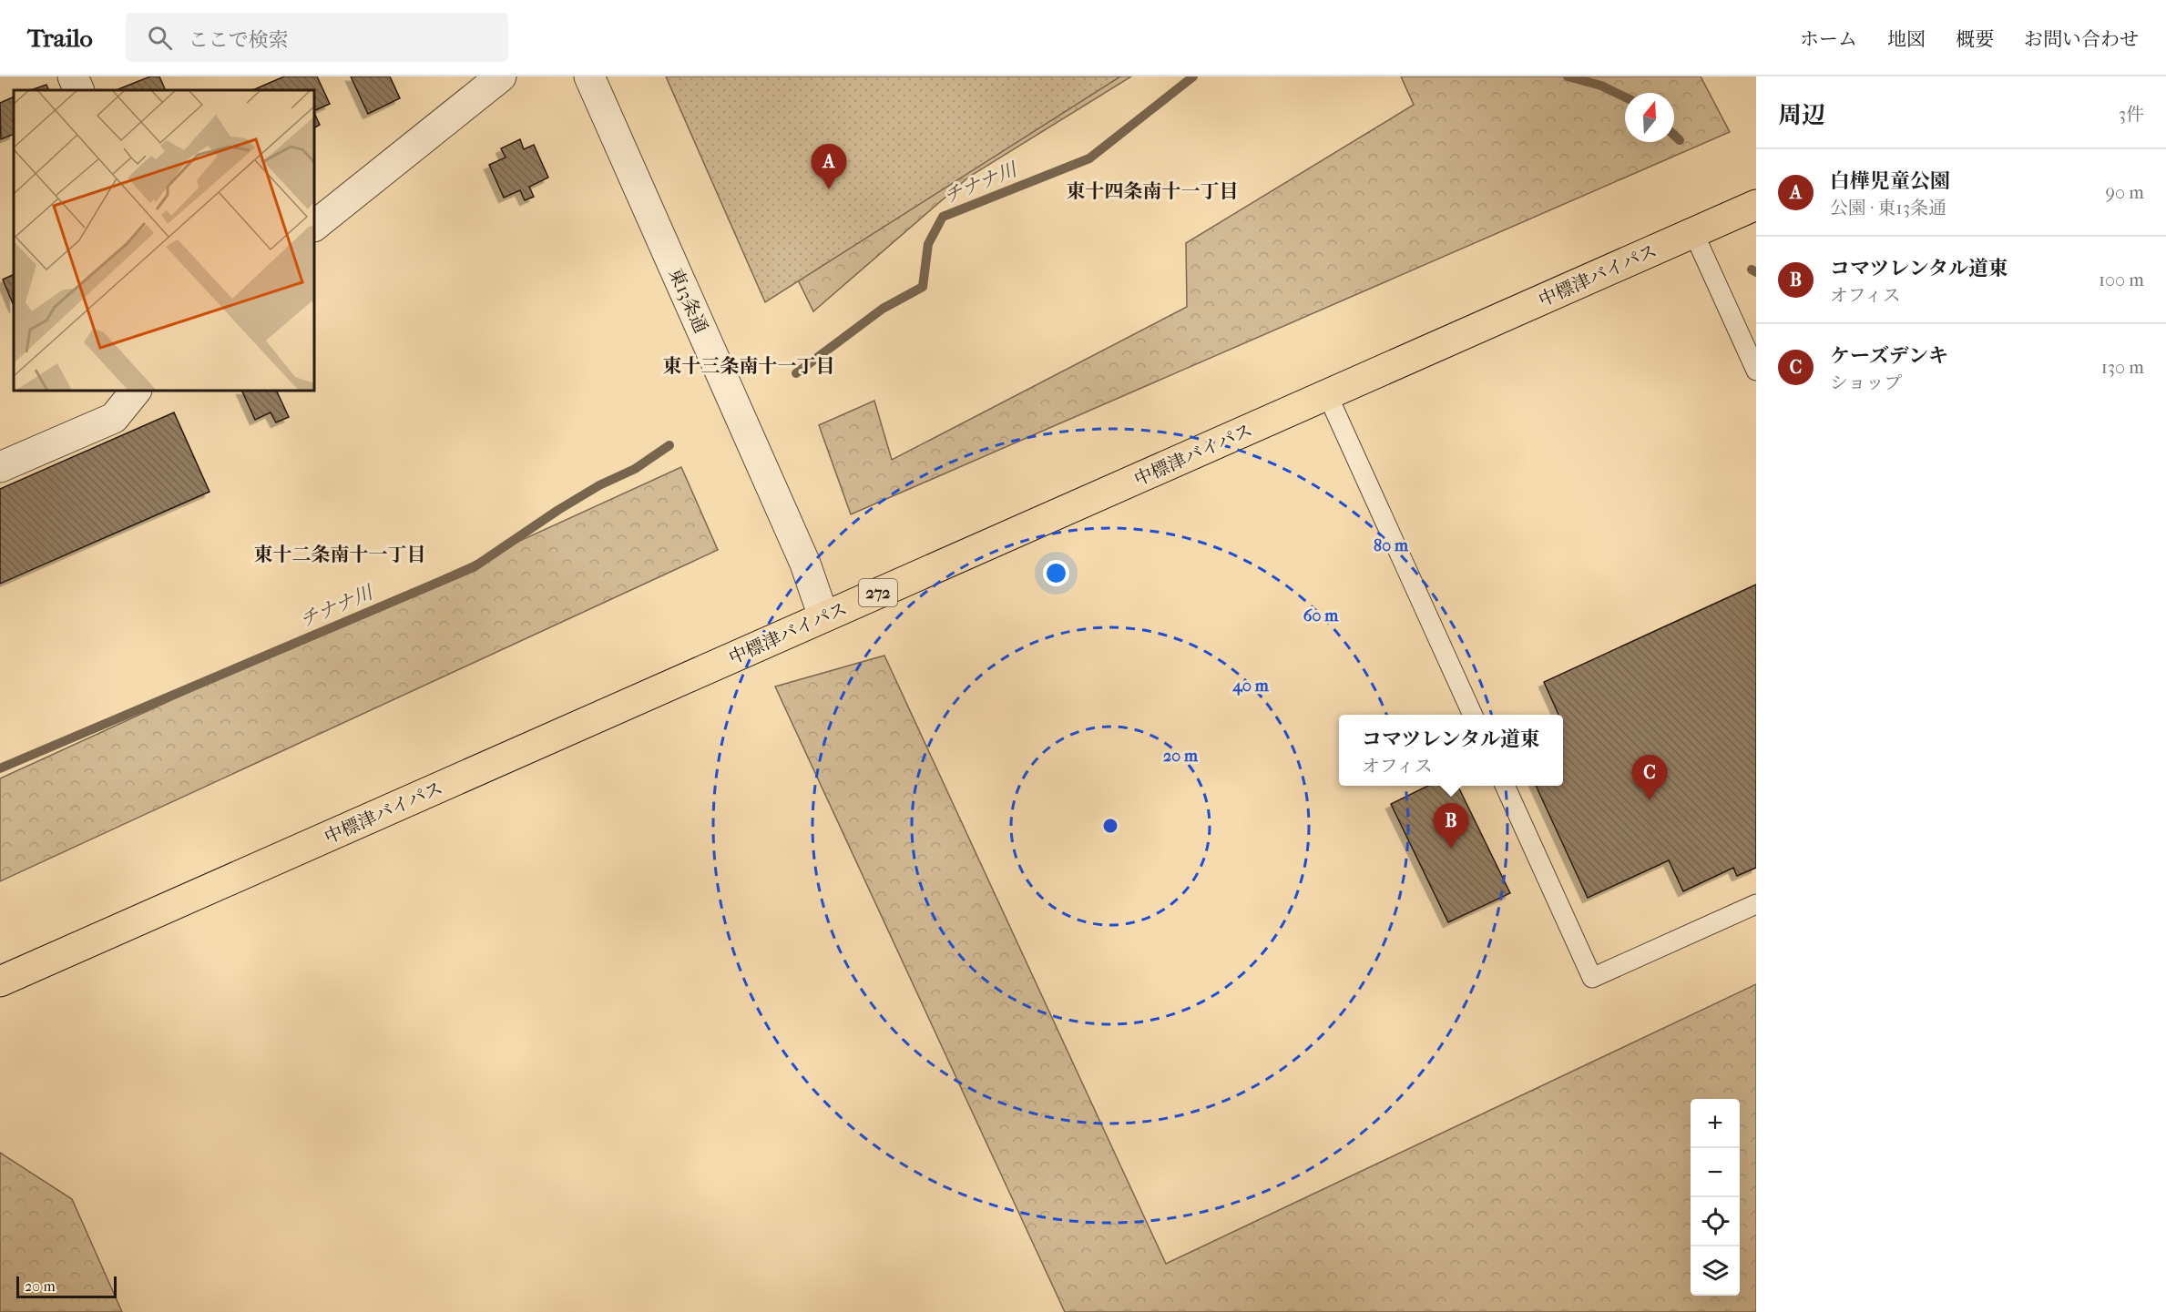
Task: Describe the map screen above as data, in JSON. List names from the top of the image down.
{
  "streets": {
    "highway": ["中標津バイパス", "272"],
    "street": ["東13条通"]
  },
  "crossings": [
    ["中標津バイパス", "東13条通"]
  ],
  "districts": ["東十四条南十一丁目", "東十三条南十一丁目", "東十二条南十一丁目"],
  "water": ["チナナ川"],
  "scale_bar": "20 m",
  "north": "top",
  "page": {
    "header": "Trailo",
    "search": "ここで検索",
    "nav": [
      "ホーム",
      "地図",
      "概要",
      "お問い合わせ"
    ],
    "heading": ["周辺", "3件"],
    "pins": ["A", "C", "B"],
    "list": [
      {
        "mark": "A",
        "name": "白樺児童公園",
        "note": "公園 · 東13条通",
        "value": "90 m"
      },
      {
        "mark": "B",
        "name": "コマツレンタル道東",
        "note": "オフィス",
        "value": "100 m"
      },
      {
        "mark": "C",
        "name": "ケーズデンキ",
        "note": "ショップ",
        "value": "130 m"
      }
    ],
    "popup": ["コマツレンタル道東", "オフィス"],
    "map_buttons": ["+", "−"],
    "scale": "20 m"
  },
  "rings": [
    "80 m",
    "60 m",
    "40 m",
    "20 m"
  ]
}
